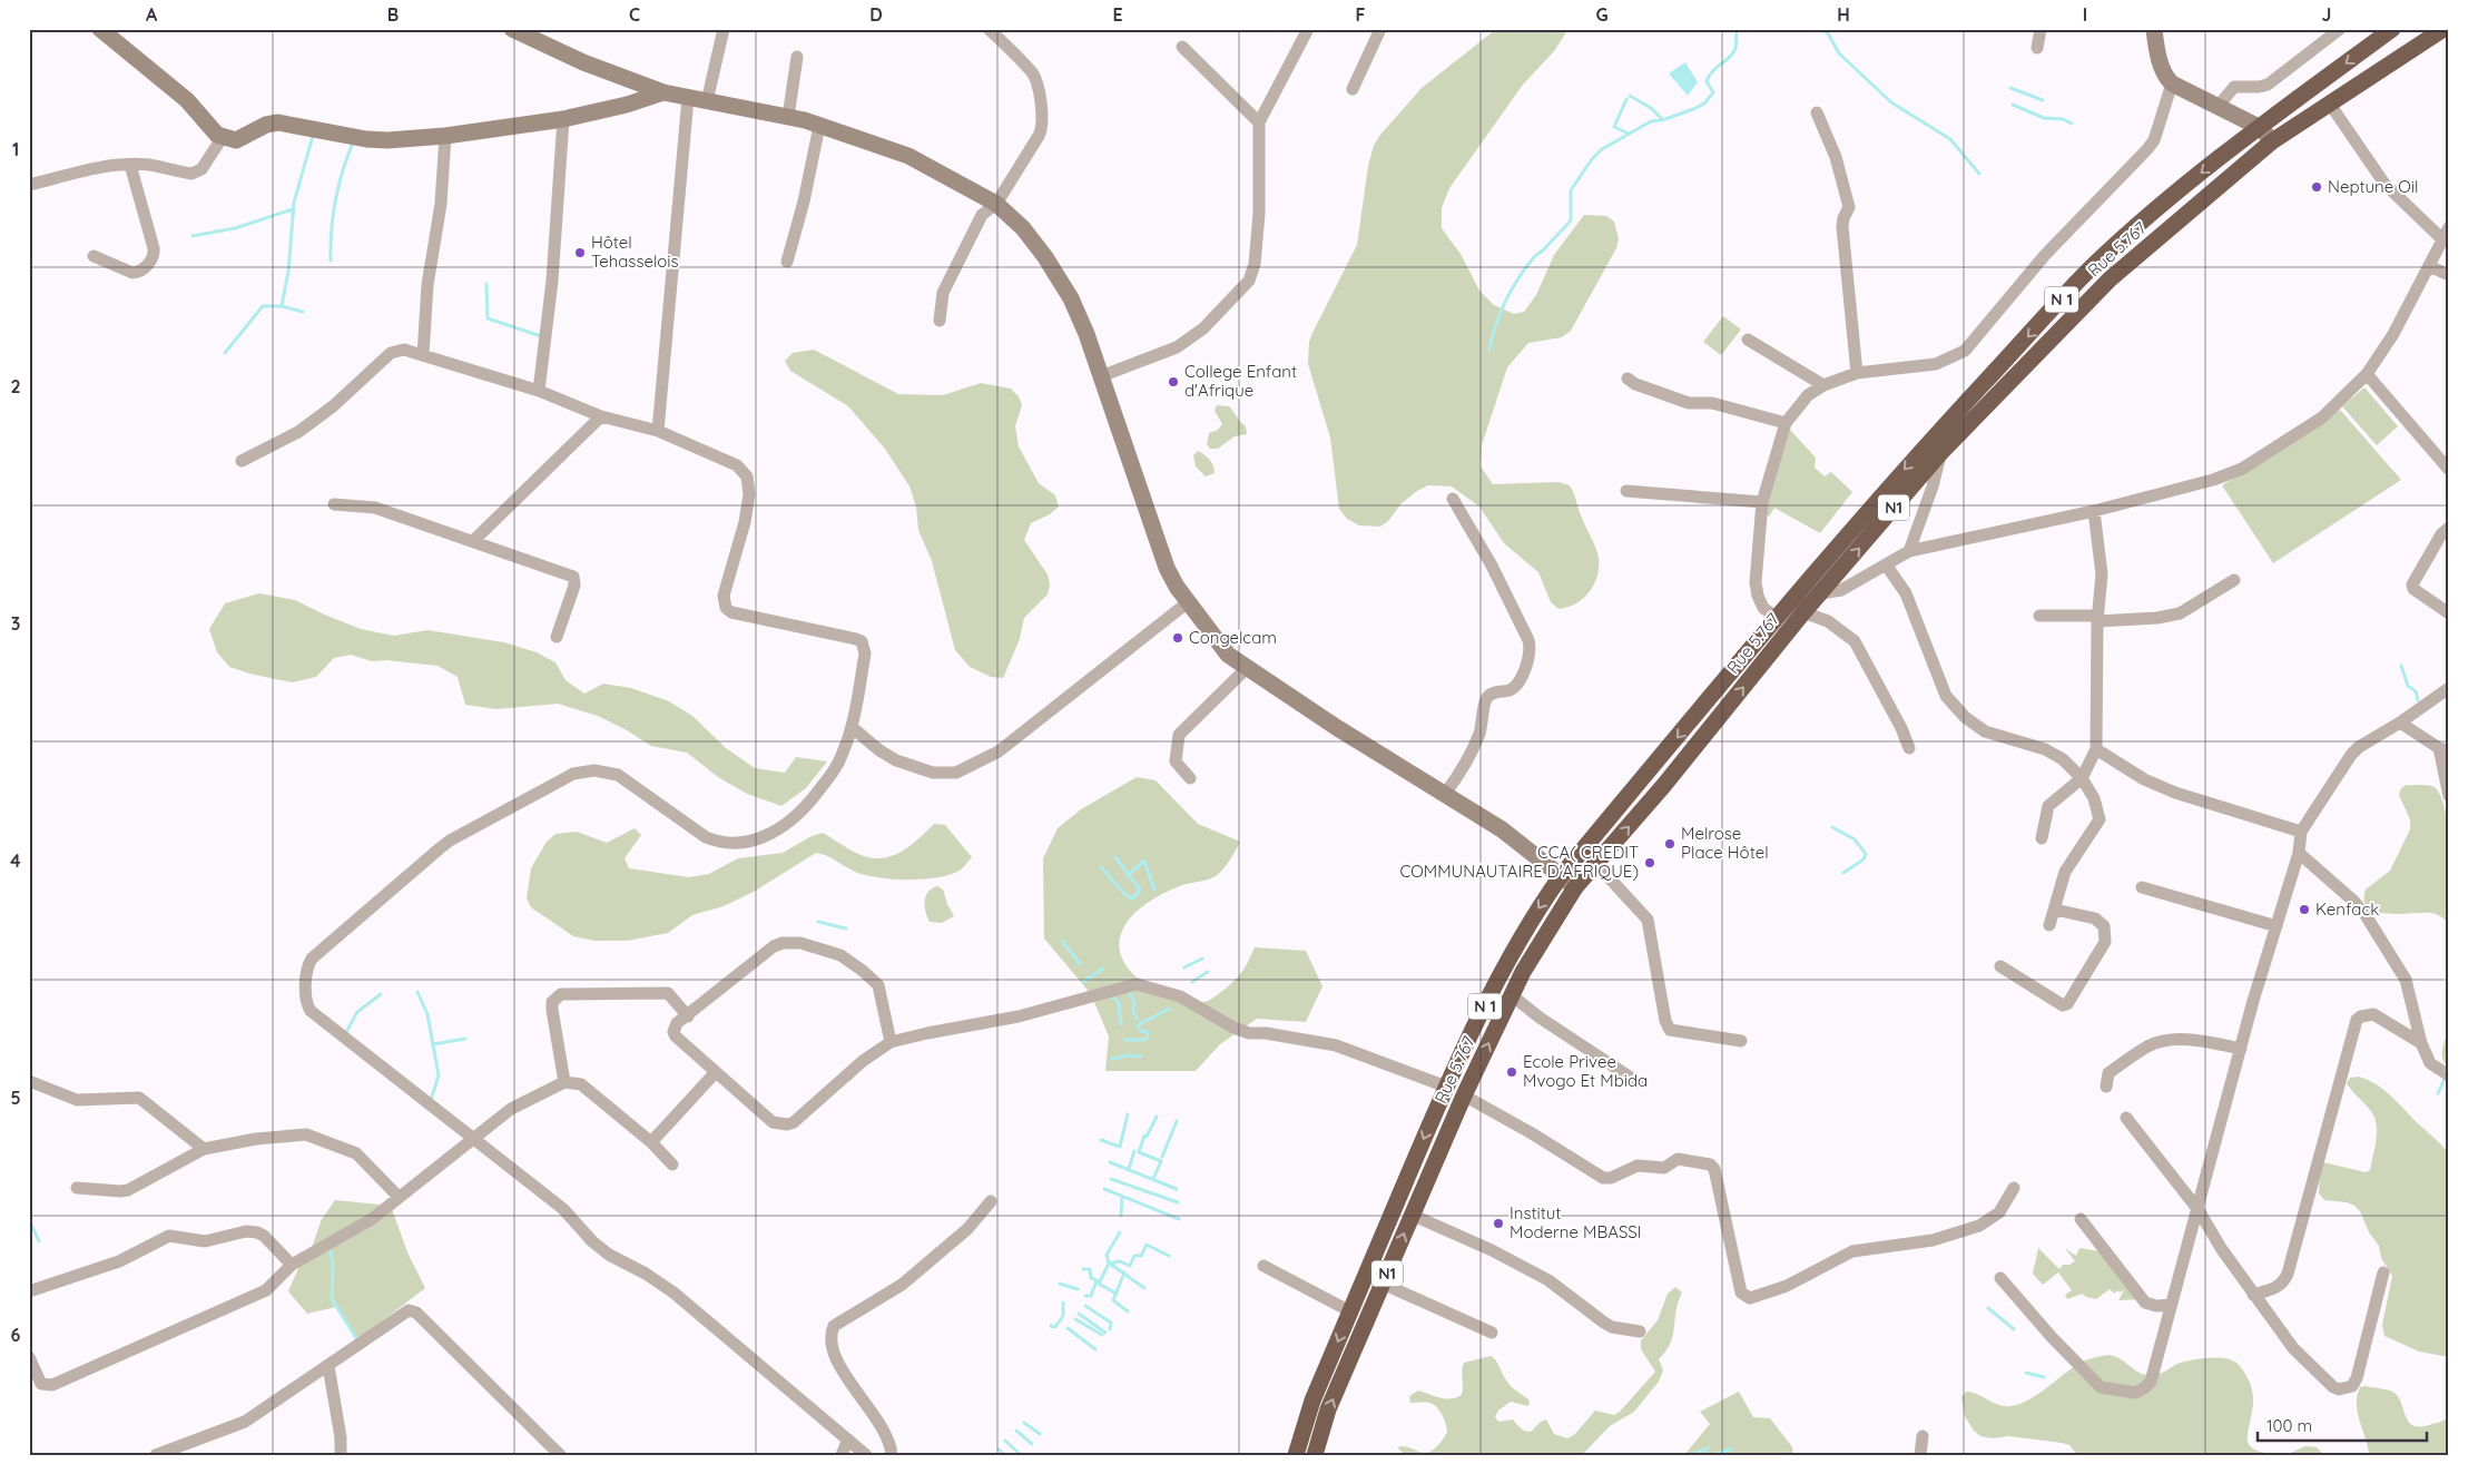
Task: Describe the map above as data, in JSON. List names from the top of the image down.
{
  "streets": {
    "highway": ["Rue 5.767", "N 1", "N1"]
  },
  "places": [
    "Neptune Oil",
    "Hôtel Tehasselois",
    "College Enfant d'Afrique",
    "Congelcam",
    "Melrose Place Hôtel",
    "CCA( CREDIT COMMUNAUTAIRE D'AFRIQUE)",
    "Kenfack",
    "Ecole Privee Mvogo Et Mbida",
    "Institut Moderne MBASSI"
  ],
  "scale_bar": "100 m",
  "grid": {
    "columns": [
      "A",
      "B",
      "C",
      "D",
      "E",
      "F",
      "G",
      "H",
      "I",
      "J"
    ],
    "rows": [
      "1",
      "2",
      "3",
      "4",
      "5",
      "6"
    ]
  }
}
